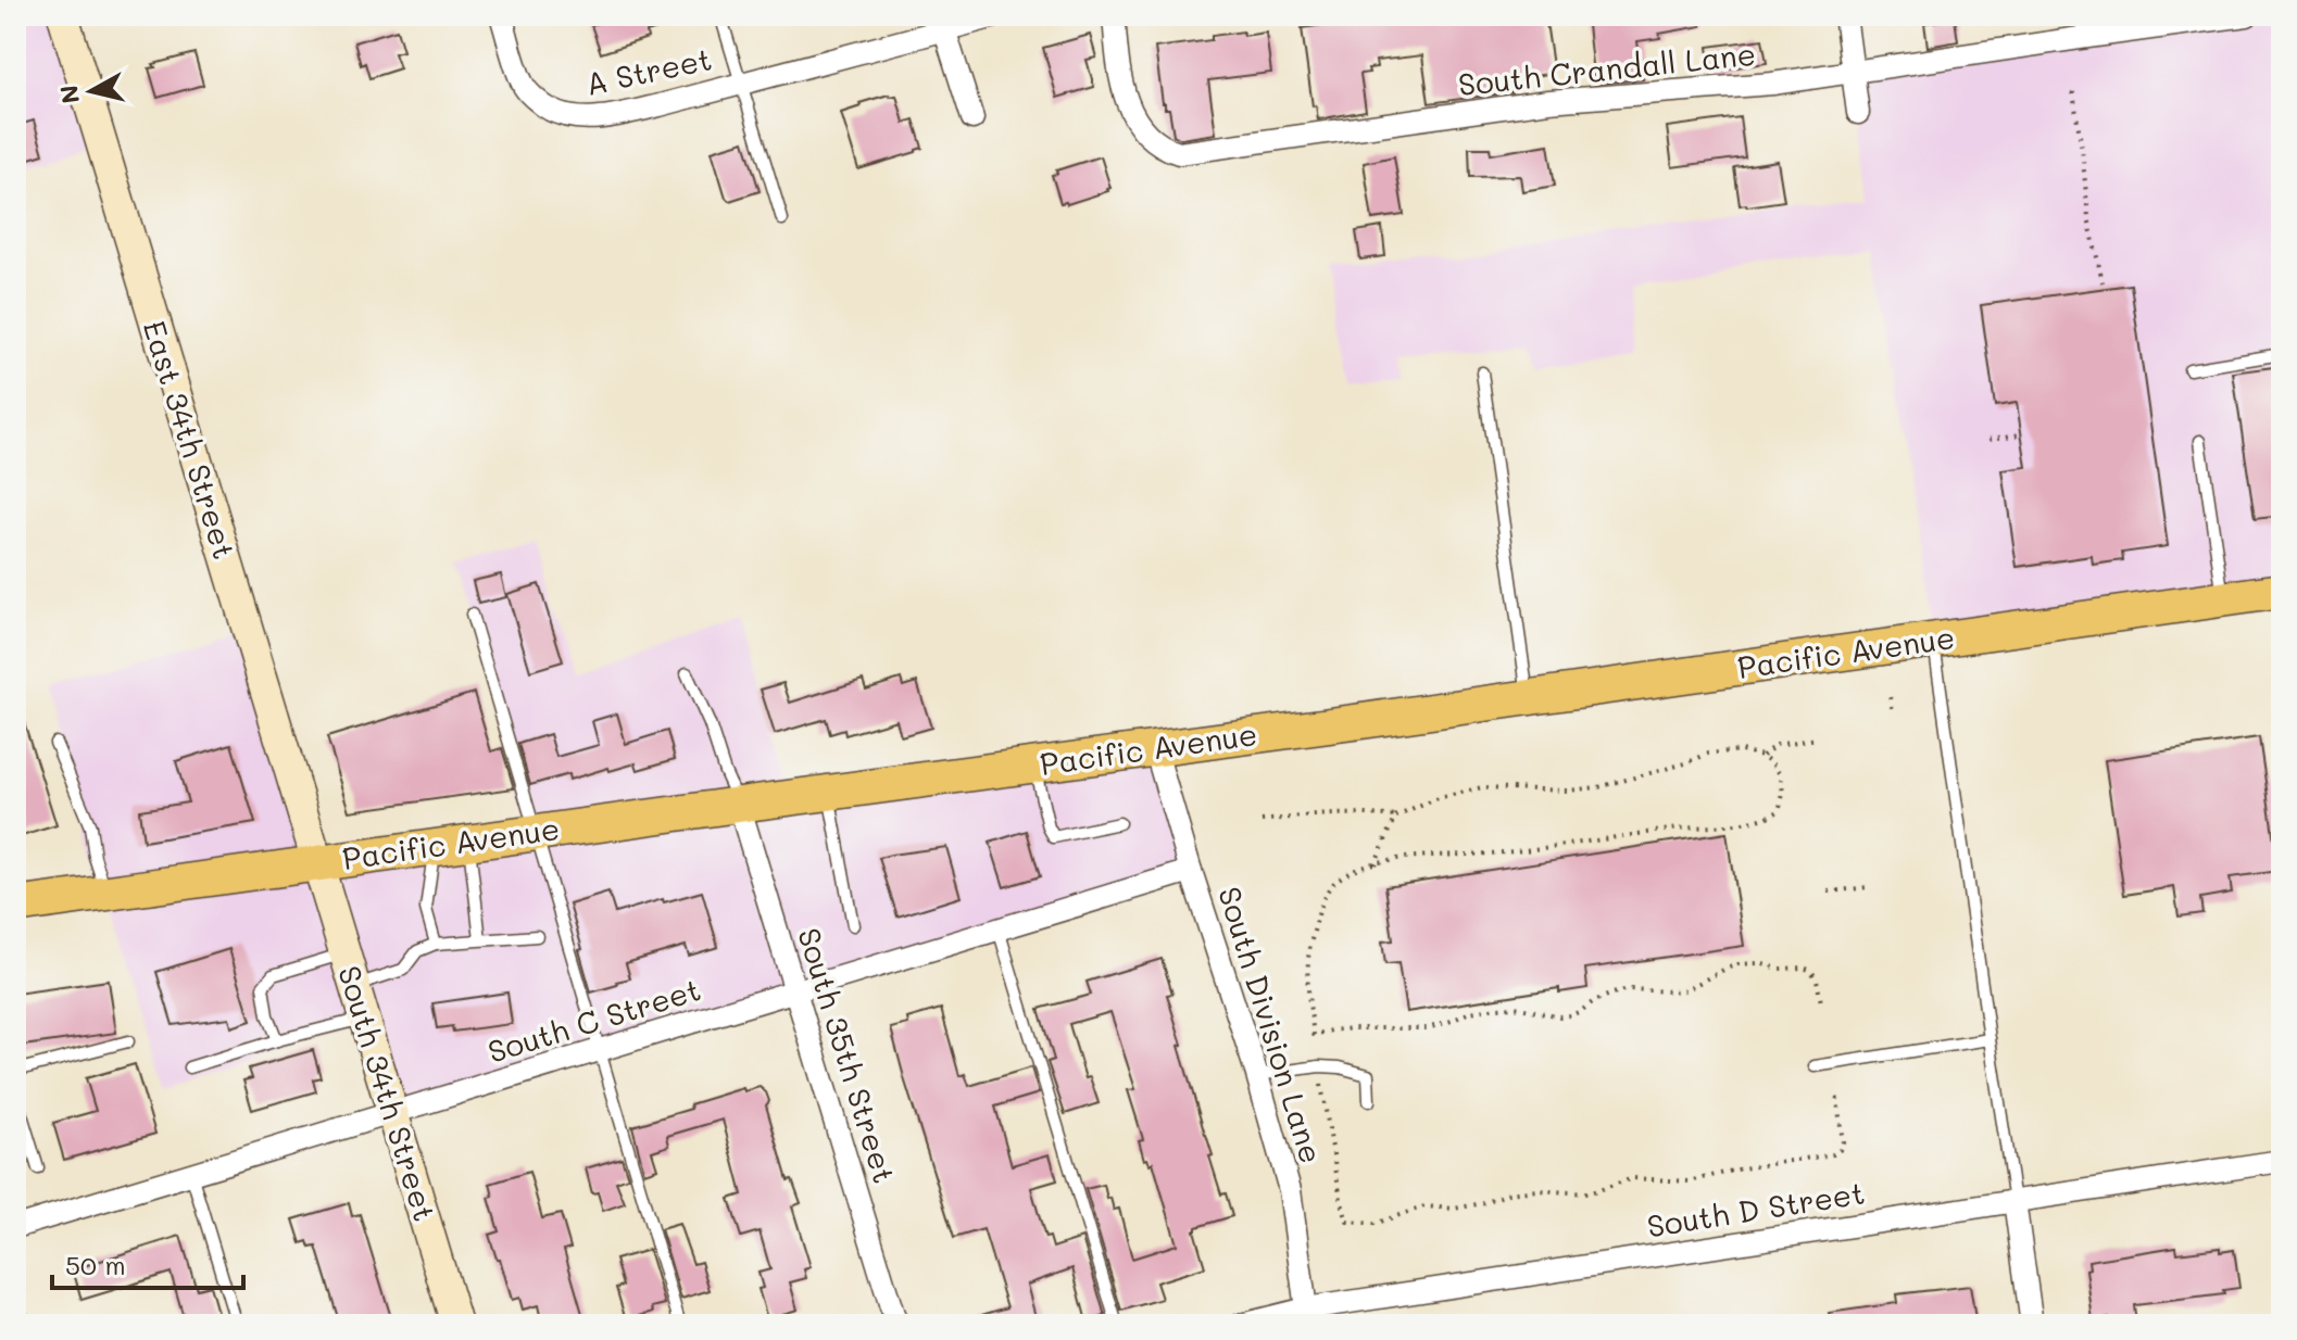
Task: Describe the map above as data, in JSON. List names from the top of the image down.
{
  "streets": {
    "main road": ["Pacific Avenue"],
    "street": [
      "South Crandall Lane",
      "A Street",
      "East 34th Street",
      "South C Street",
      "South Division Lane",
      "South 35th Street",
      "South 34th Street",
      "South D Street"
    ]
  },
  "crossings": [
    ["East 34th Street", "Pacific Avenue"],
    ["East 34th Street", "South 34th Street"],
    ["Pacific Avenue", "South Division Lane"],
    ["Pacific Avenue", "South 35th Street"],
    ["Pacific Avenue", "South 34th Street"],
    ["South C Street", "South Division Lane"],
    ["South C Street", "South 35th Street"],
    ["South C Street", "South 34th Street"],
    ["South Division Lane", "South D Street"]
  ],
  "scale_bar": "50 m",
  "north": "left"
}
